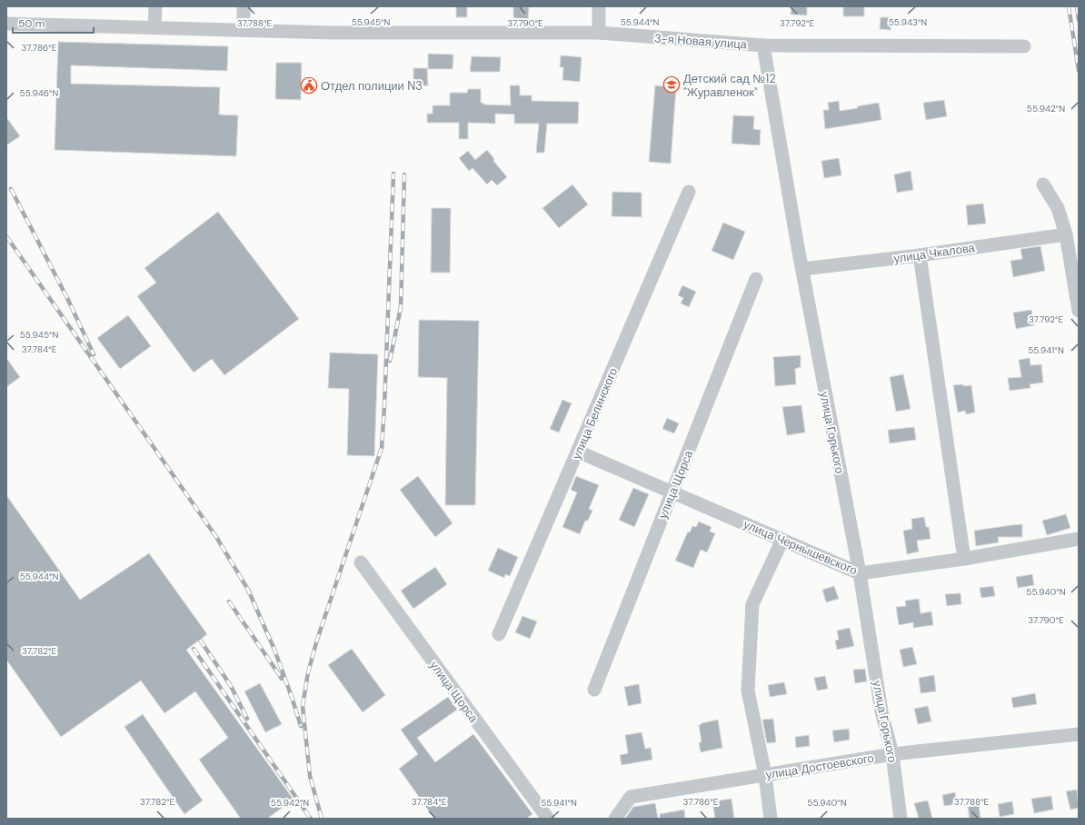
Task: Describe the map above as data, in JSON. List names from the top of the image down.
{
  "streets": {
    "street": [
      "3-я Новая улица",
      "улица Чкалова",
      "улица Белинского",
      "улица Горького",
      "улица Щорса",
      "улица Чернышевского",
      "улица Достоевского"
    ]
  },
  "crossings": [
    ["3-я Новая улица", "улица Горького"],
    ["улица Чкалова", "улица Горького"],
    ["улица Белинского", "улица Чернышевского"],
    ["улица Горького", "улица Чернышевского"],
    ["улица Горького", "улица Достоевского"],
    ["улица Щорса", "улица Чернышевского"]
  ],
  "places": {
    "school or university": ["Детский сад №12 \"Журавленок\""],
    "public building": ["Отдел полиции N3"]
  },
  "scale_bar": "50 m",
  "coordinates": [
    "55.943°N",
    "55.945°N",
    "55.944°N",
    "37.788°E",
    "37.790°E",
    "37.792°E",
    "37.786°E",
    "55.946°N",
    "55.942°N",
    "37.784°E",
    "55.941°N",
    "55.940°N",
    "37.782°E"
  ]
}
